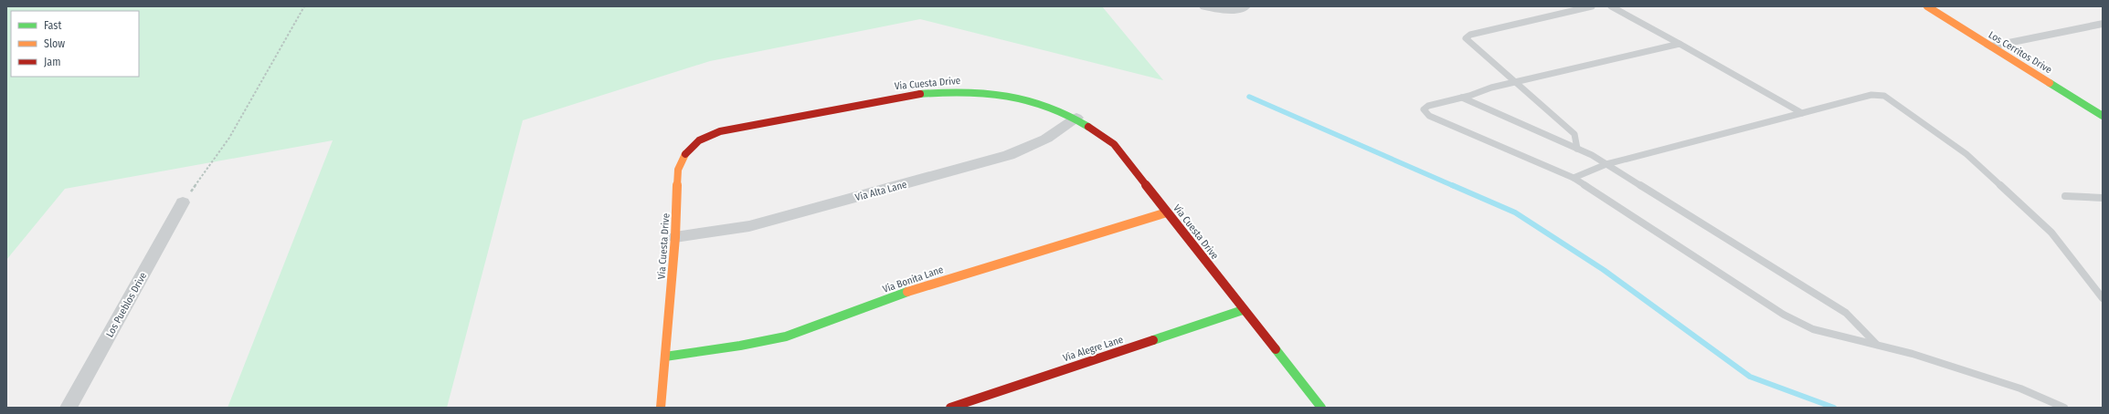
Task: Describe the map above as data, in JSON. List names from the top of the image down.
{
  "streets": {
    "street": [
      "Los Cerritos Drive",
      "Via Cuesta Drive",
      "Via Alta Lane",
      "Via Bonita Lane",
      "Los Pueblos Drive",
      "Via Alegre Lane"
    ]
  },
  "crossings": [
    ["Via Cuesta Drive", "Via Alta Lane"],
    ["Via Cuesta Drive", "Via Bonita Lane"],
    ["Via Cuesta Drive", "Via Alegre Lane"]
  ],
  "legend": ["Fast", "Slow", "Jam"]
}
